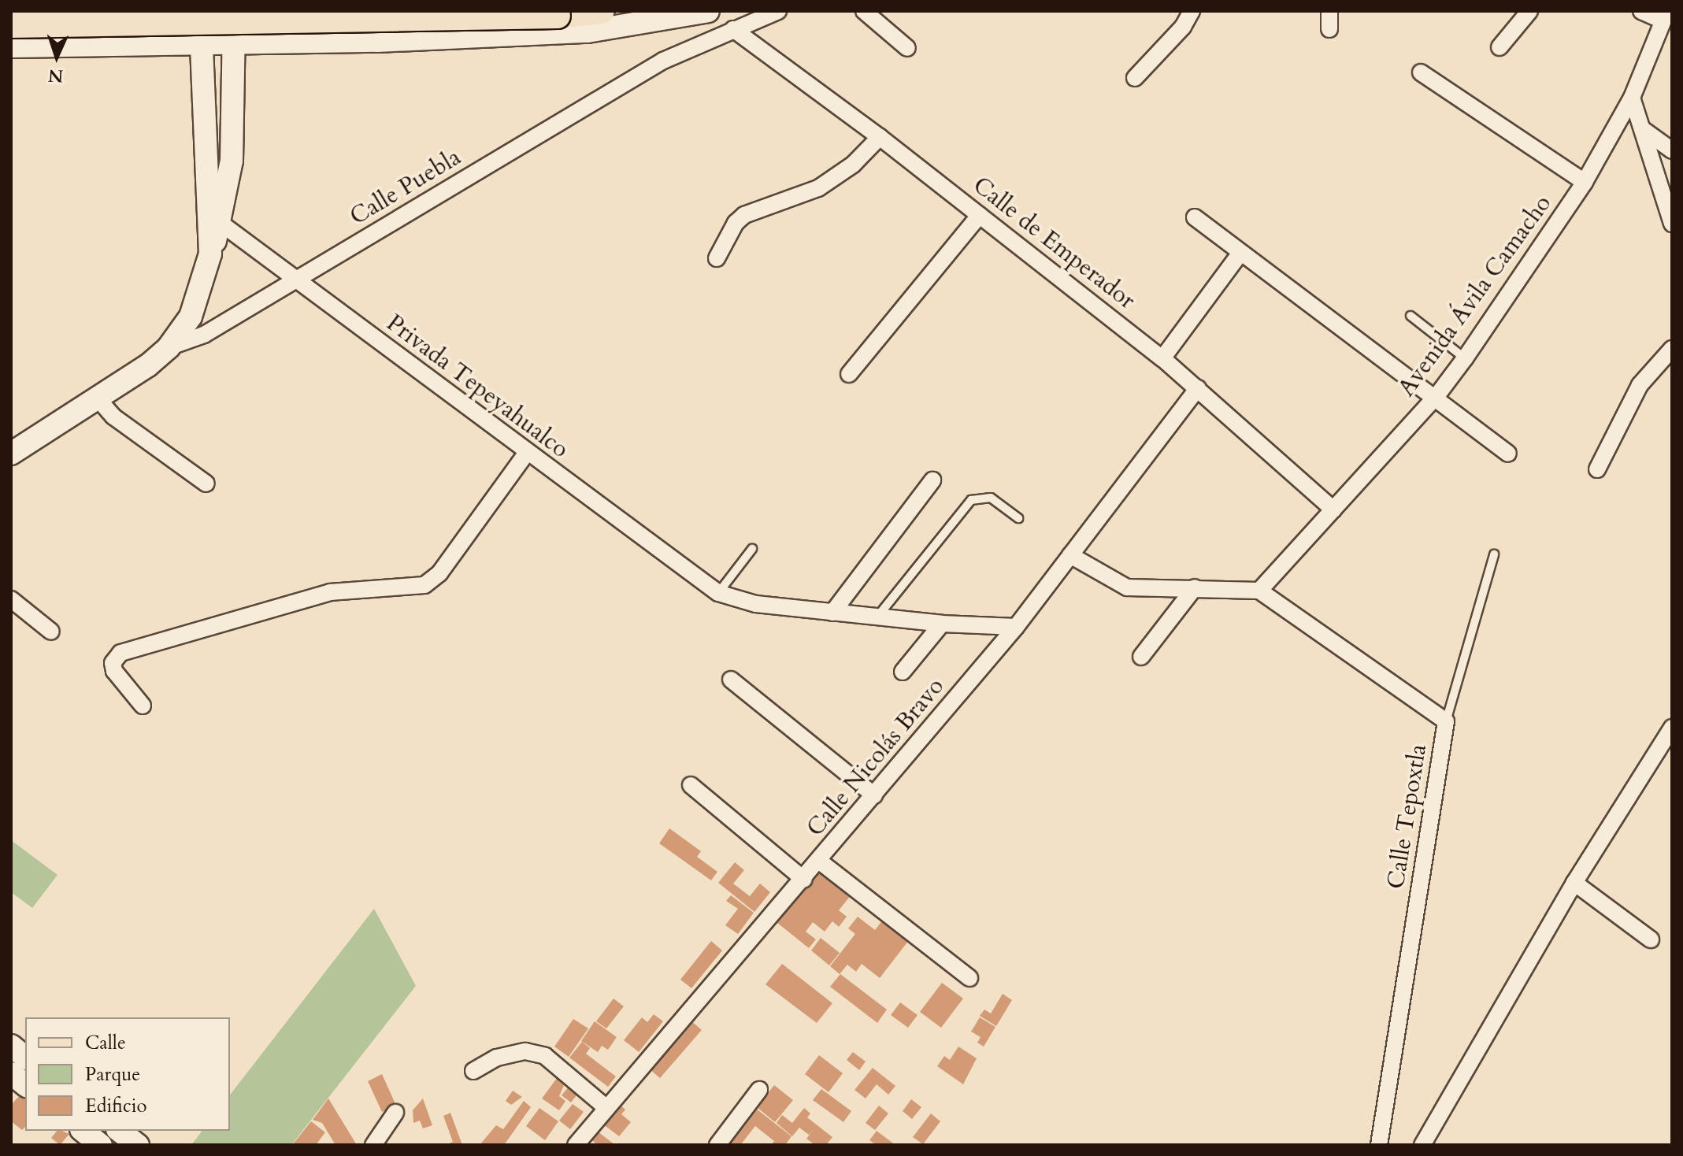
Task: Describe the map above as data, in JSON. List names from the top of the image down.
{
  "streets": {
    "street": [
      "Calle Puebla",
      "Calle de Emperador",
      "Avenida Ávila Camacho",
      "Privada Tepeyahualco",
      "Calle Nicolás Bravo",
      "Calle Tepoxtla"
    ]
  },
  "crossings": [
    ["Calle Puebla", "Calle de Emperador"],
    ["Calle Puebla", "Privada Tepeyahualco"],
    ["Calle de Emperador", "Avenida Ávila Camacho"],
    ["Calle de Emperador", "Calle Nicolás Bravo"],
    ["Avenida Ávila Camacho", "Calle Tepoxtla"],
    ["Privada Tepeyahualco", "Calle Nicolás Bravo"]
  ],
  "legend": ["Calle", "Parque", "Edificio"],
  "north": "bottom"
}
